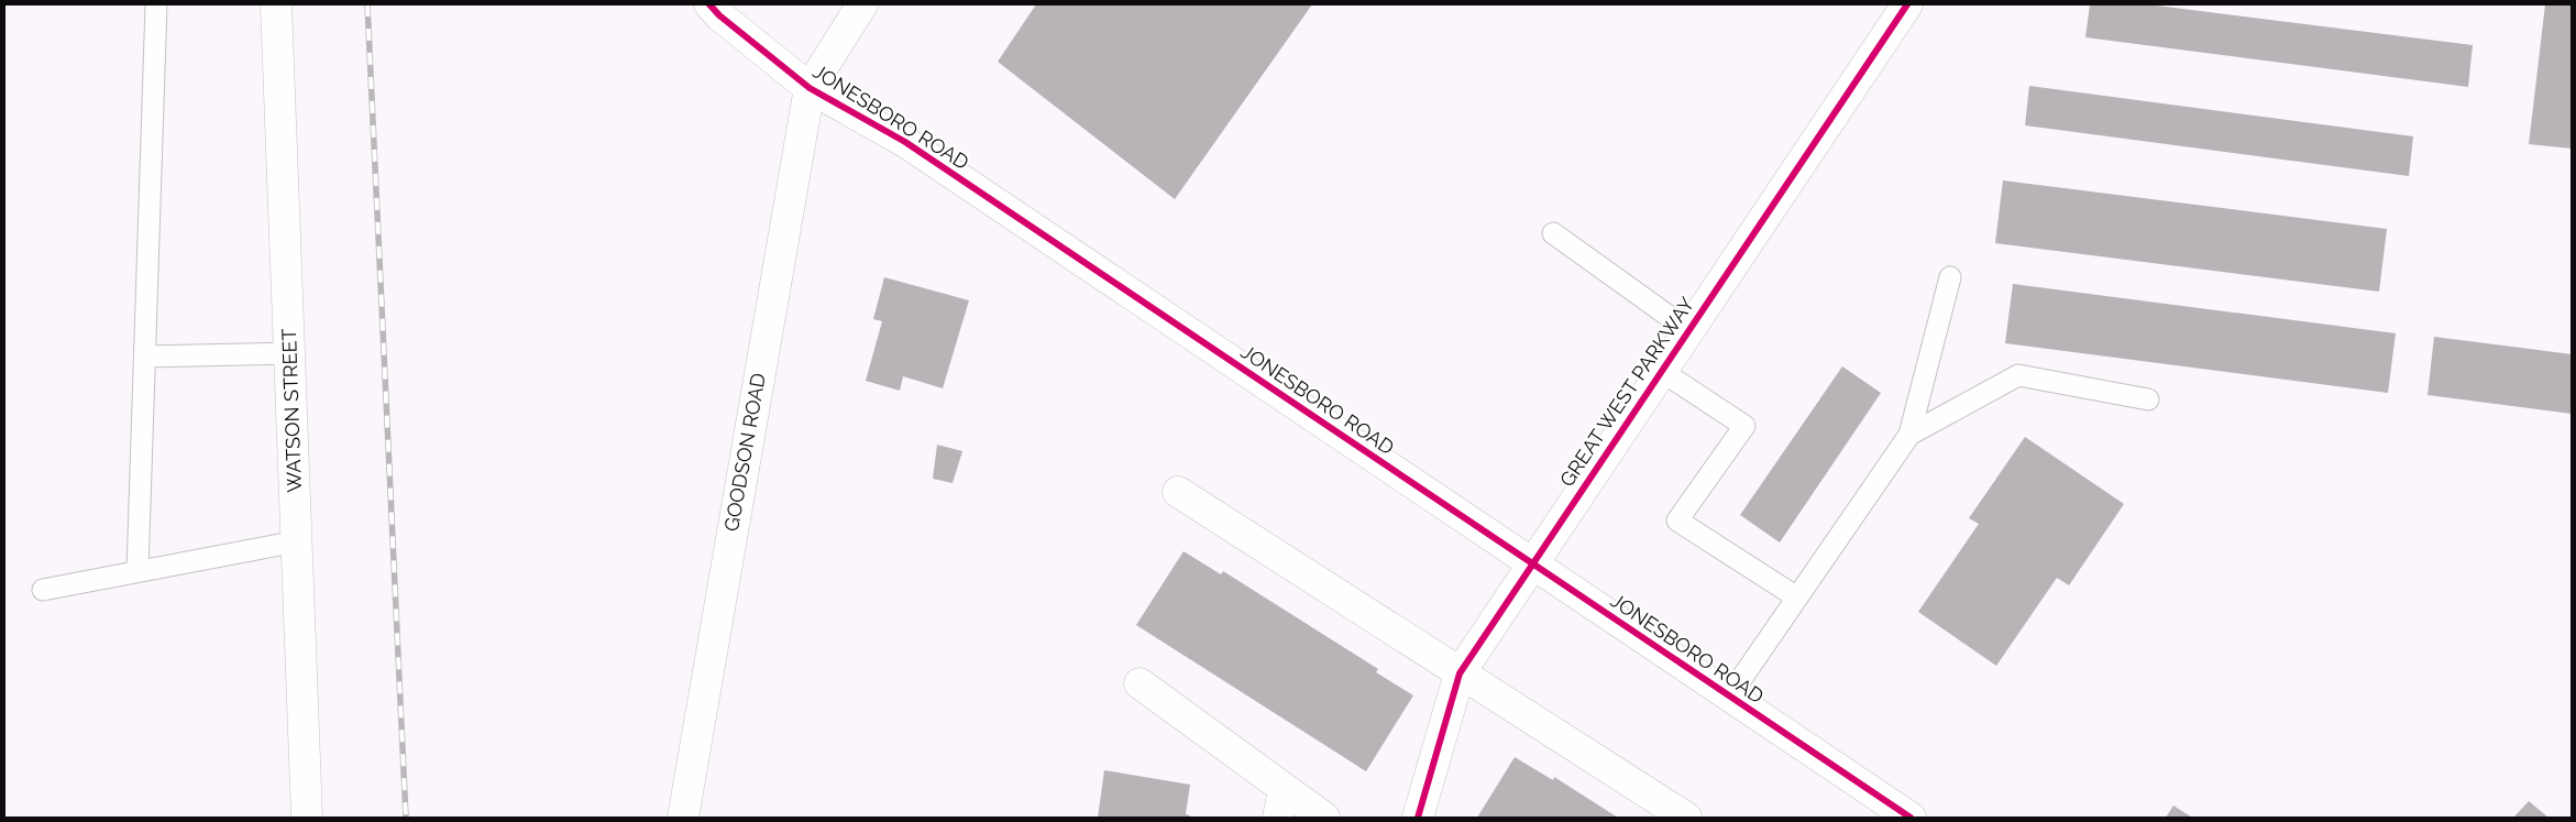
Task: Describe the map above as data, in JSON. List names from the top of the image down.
{
  "streets": {
    "street": [
      "JONESBORO ROAD",
      "GREAT WEST PARKWAY",
      "WATSON STREET",
      "GOODSON ROAD"
    ]
  },
  "crossings": [
    ["JONESBORO ROAD", "GREAT WEST PARKWAY"],
    ["JONESBORO ROAD", "GOODSON ROAD"]
  ]
}
